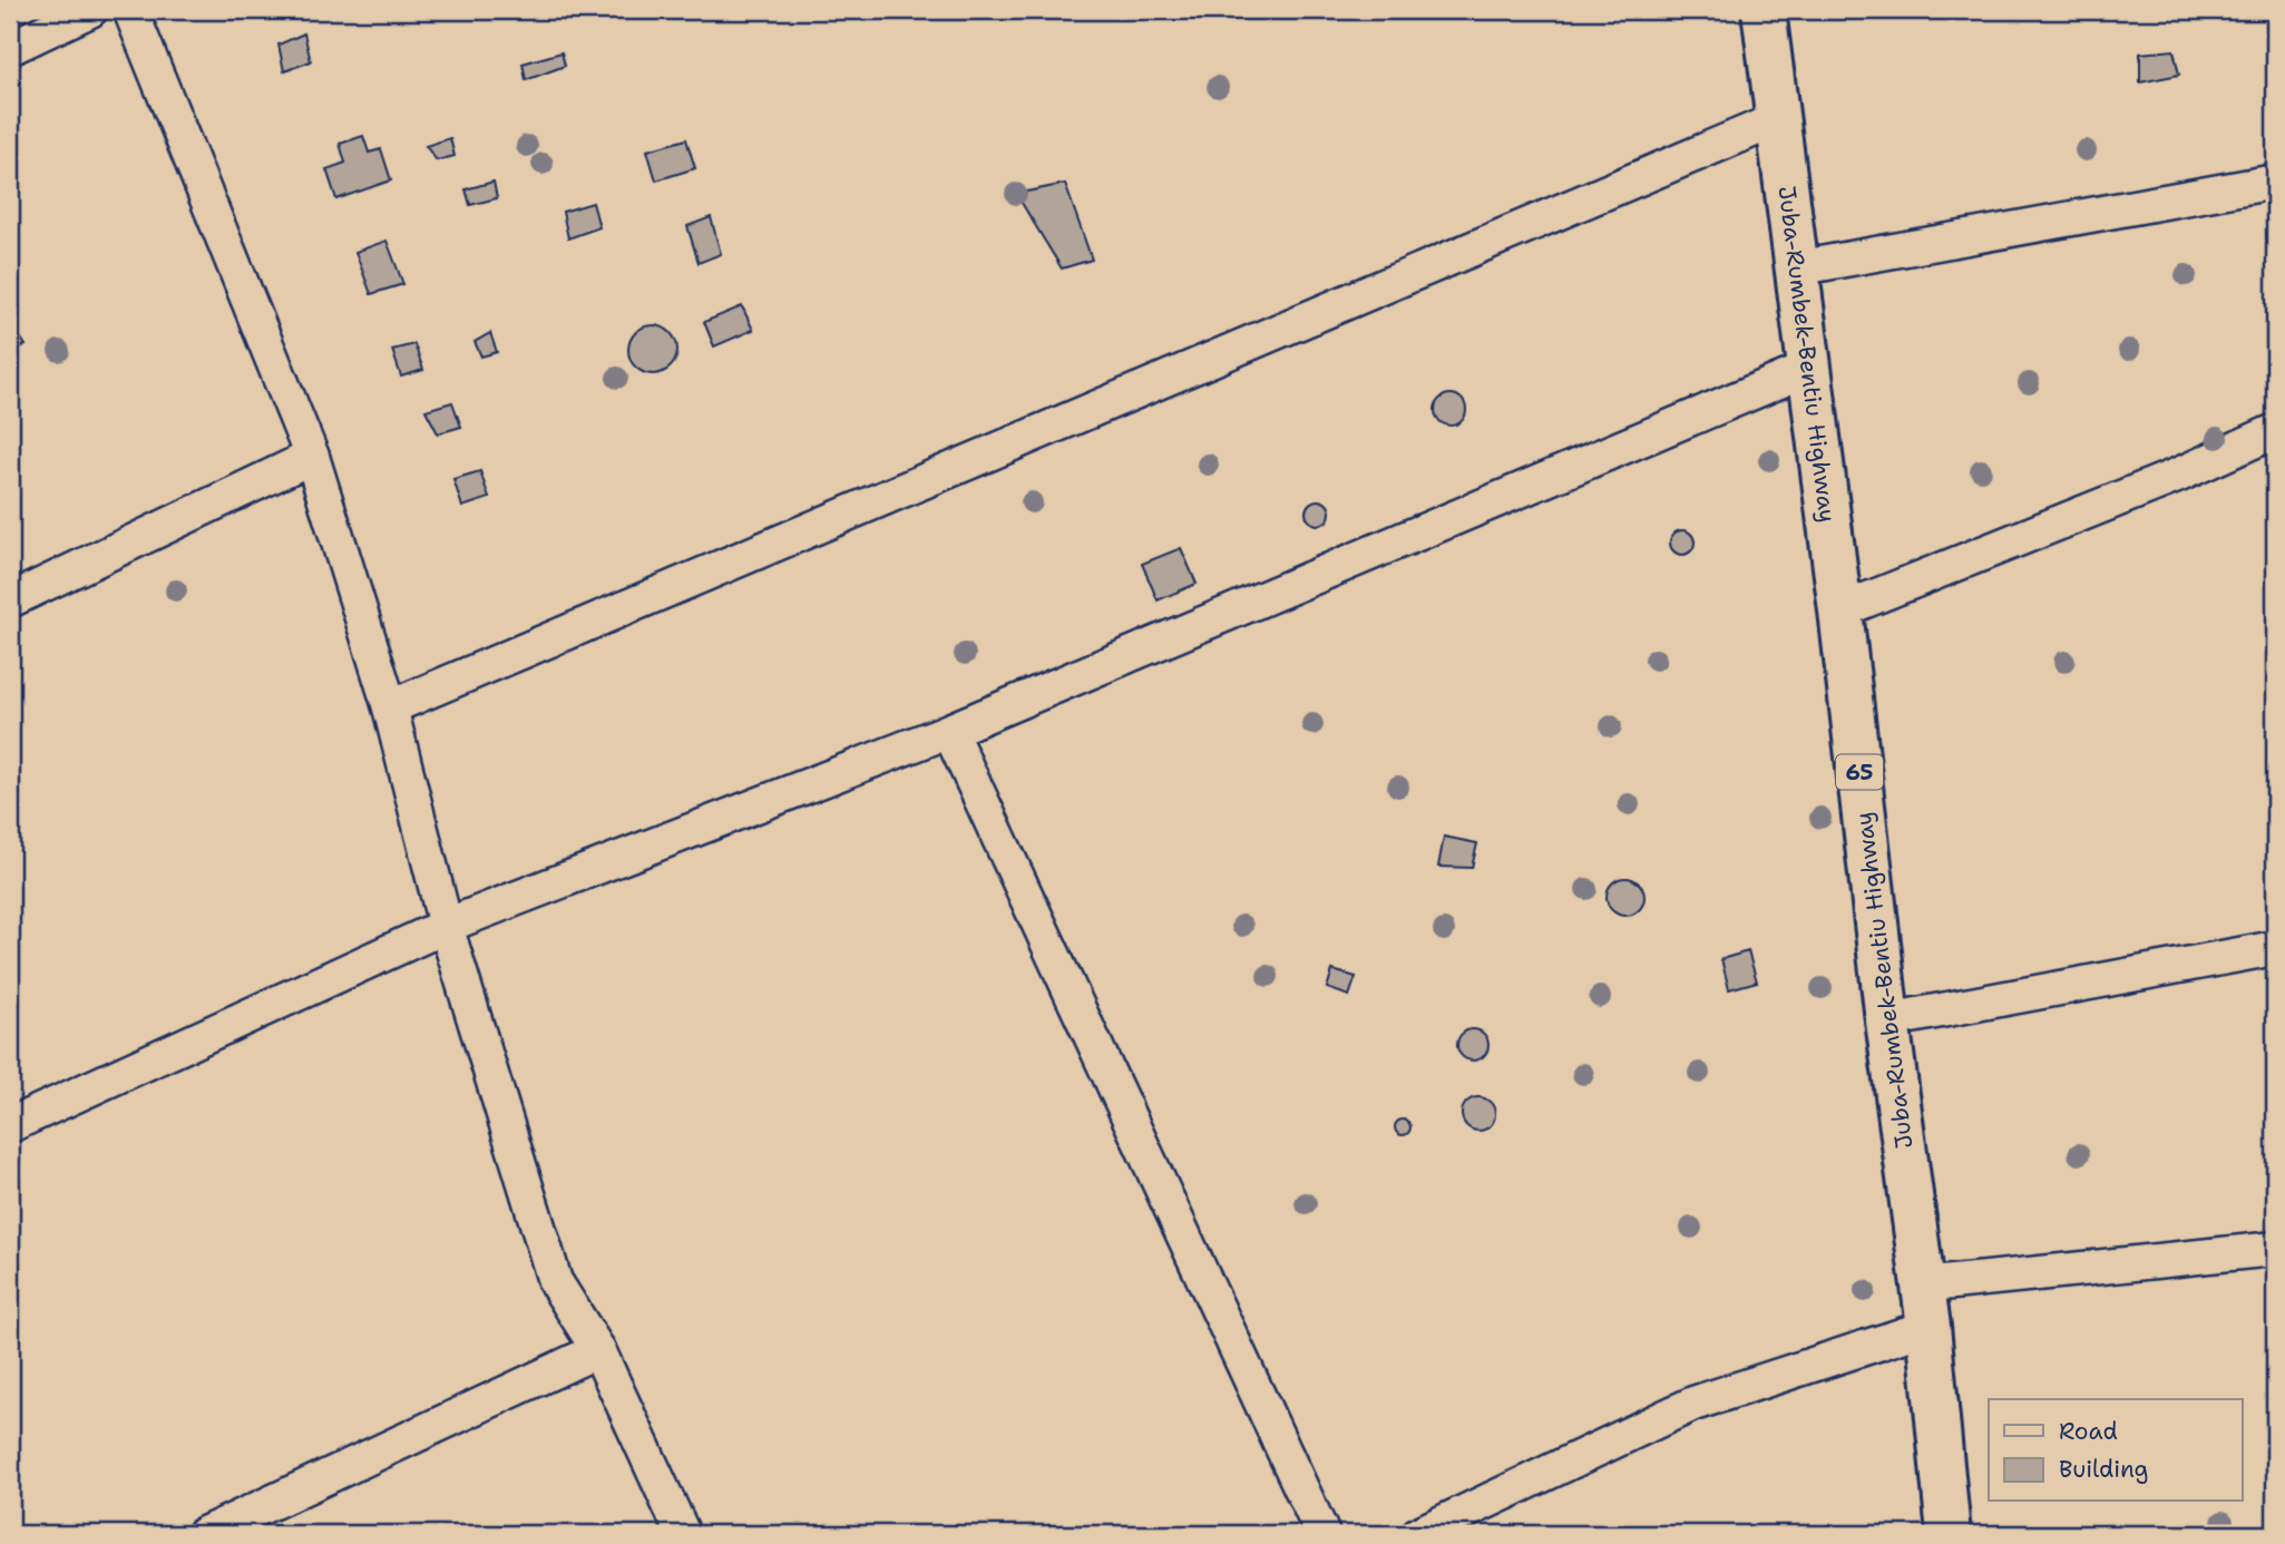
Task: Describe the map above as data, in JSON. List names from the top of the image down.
{
  "streets": {
    "main road": ["Juba-Rumbek-Bentiu Highway", "65"]
  },
  "legend": ["Road", "Building"]
}
